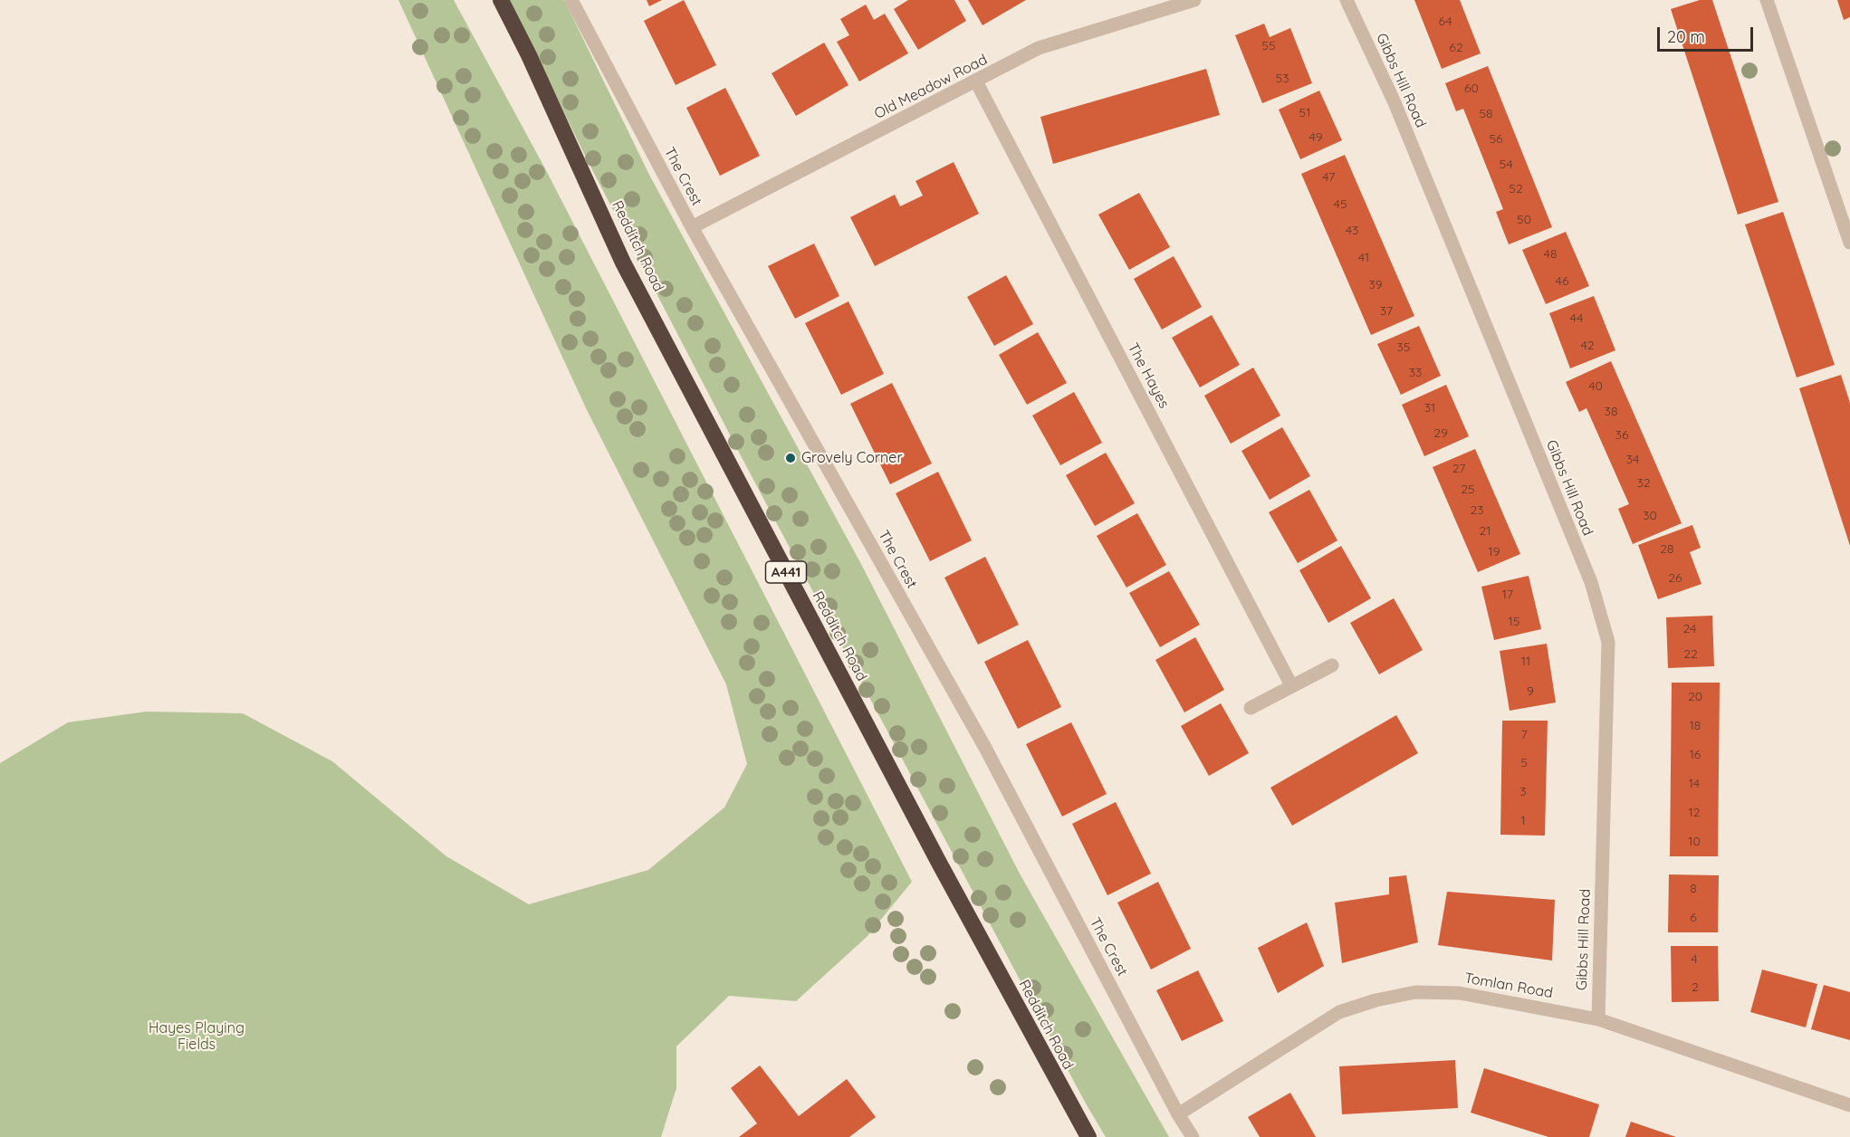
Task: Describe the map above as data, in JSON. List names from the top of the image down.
{
  "streets": {
    "highway": ["Redditch Road", "A441"],
    "street": [
      "Gibbs Hill Road",
      "Old Meadow Road",
      "The Crest",
      "The Hayes",
      "Tomlan Road"
    ]
  },
  "crossings": [
    ["Gibbs Hill Road", "Tomlan Road"],
    ["Old Meadow Road", "The Crest"],
    ["Old Meadow Road", "The Hayes"],
    ["The Crest", "Tomlan Road"]
  ],
  "parks": ["Hayes Playing Fields"],
  "places": ["Grovely Corner"],
  "house_numbers": [
    "64",
    "55",
    "62",
    "53",
    "60",
    "51",
    "58",
    "49",
    "56",
    "54",
    "47",
    "52",
    "45",
    "50",
    "43",
    "48",
    "41",
    "46",
    "39",
    "37",
    "44",
    "42",
    "35",
    "33",
    "40",
    "31",
    "38",
    "29",
    "36",
    "34",
    "27",
    "32",
    "25",
    "23",
    "30",
    "21",
    "28",
    "19",
    "26",
    "17",
    "15",
    "24",
    "22",
    "11",
    "9",
    "20",
    "18",
    "7",
    "16",
    "5",
    "14",
    "3",
    "12",
    "1",
    "10",
    "8",
    "6",
    "4",
    "2"
  ],
  "scale_bar": "20 m"
}
